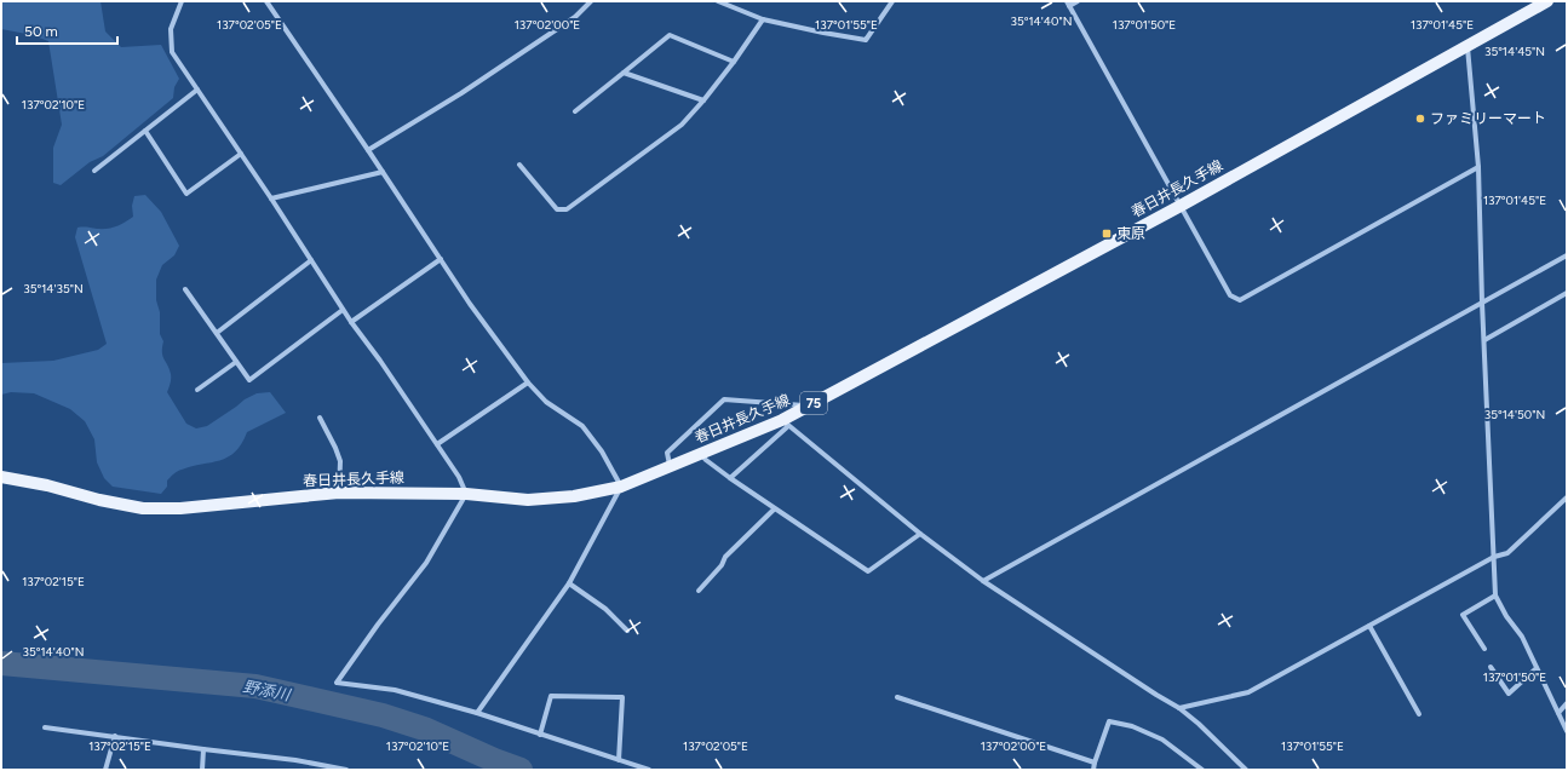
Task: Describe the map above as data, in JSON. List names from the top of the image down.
{
  "streets": {
    "main road": ["春日井長久手線", "75"]
  },
  "water": ["野添川"],
  "places": {
    "other": ["ファミリーマート"],
    "transit": ["東原"]
  },
  "scale_bar": "50 m",
  "coordinates": [
    "35°14'40\"N",
    "137°01'45\"E",
    "137°02'05\"E",
    "137°02'00\"E",
    "137°01'55\"E",
    "137°01'50\"E",
    "35°14'45\"N",
    "137°02'10\"E",
    "35°14'35\"N",
    "35°14'50\"N",
    "137°02'15\"E"
  ]
}
